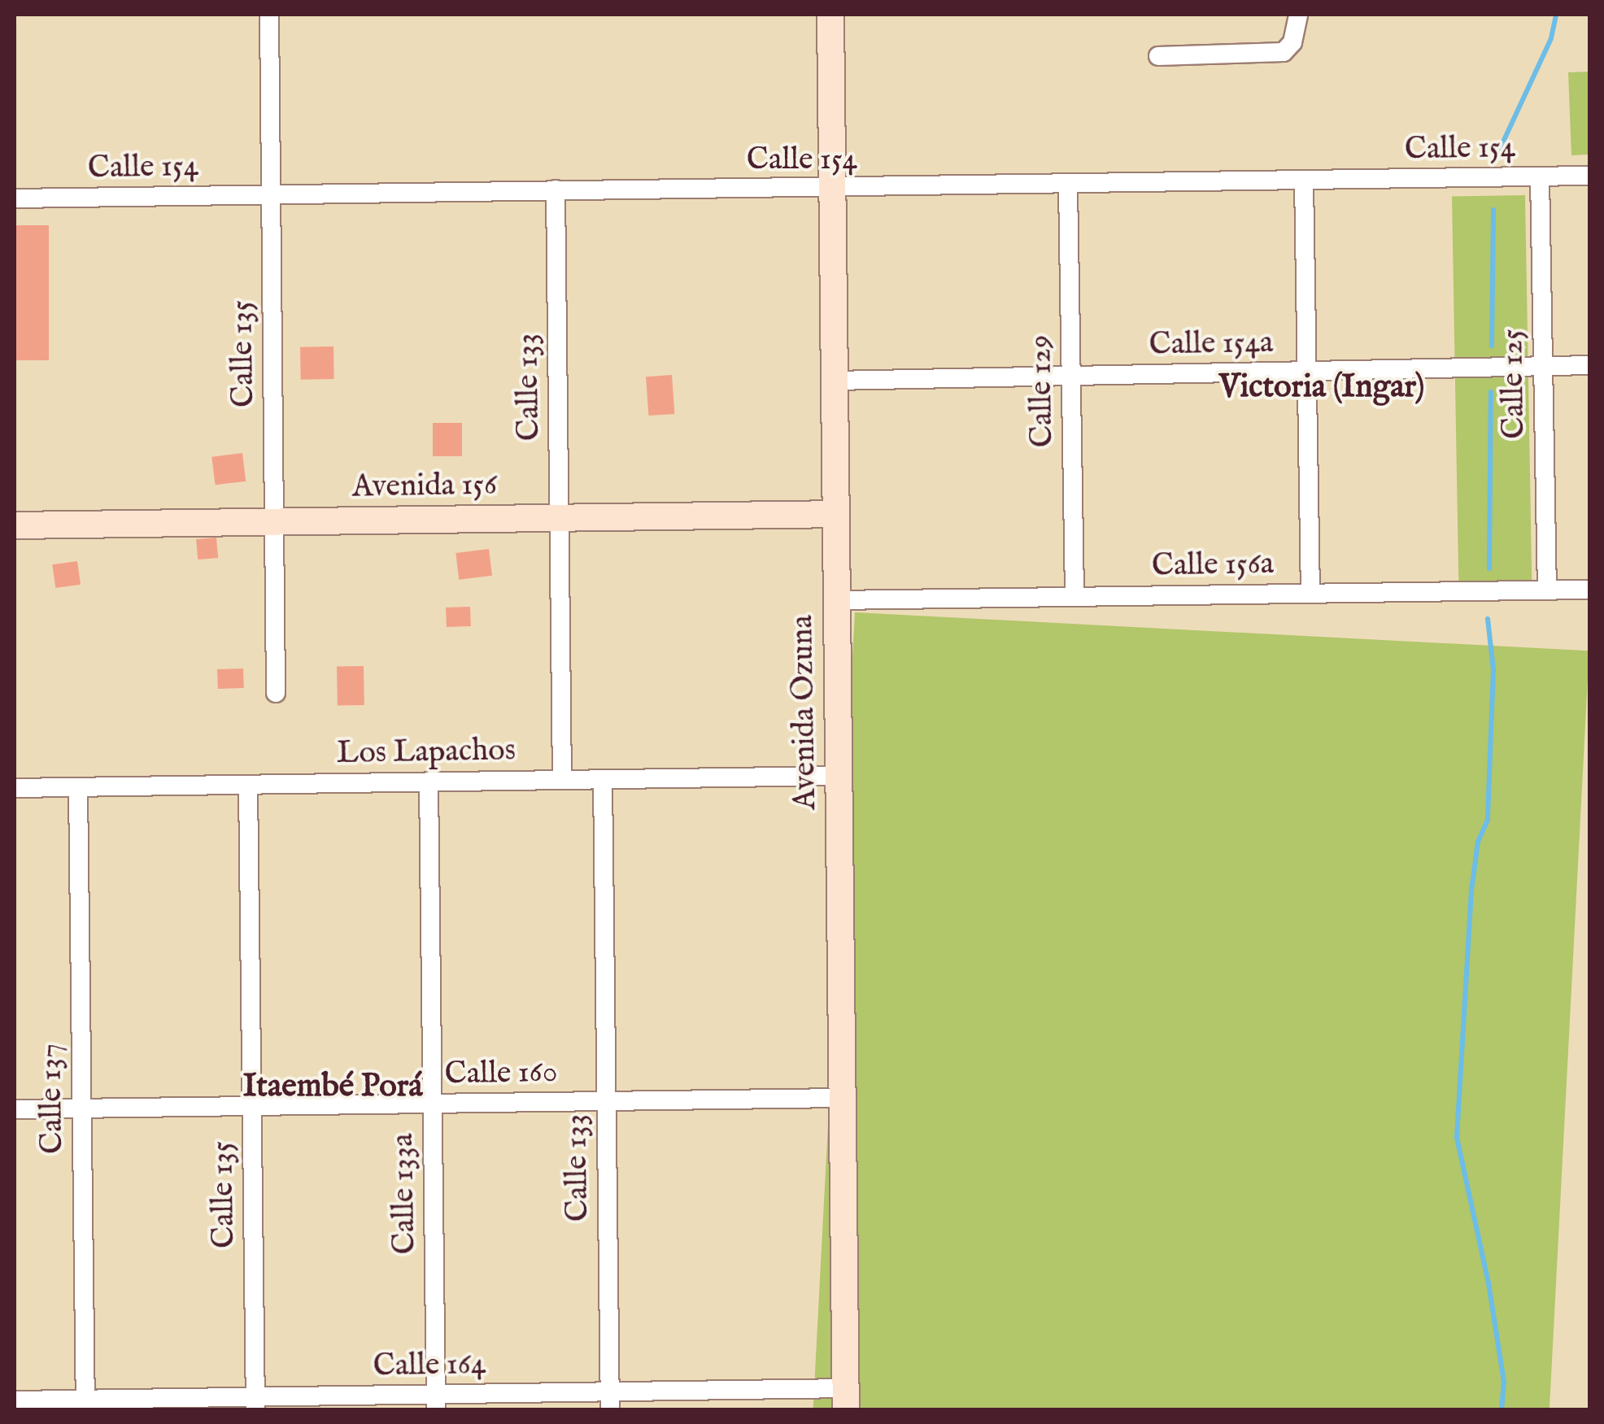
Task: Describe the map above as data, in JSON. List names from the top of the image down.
{
  "streets": {
    "main road": ["Avenida 156", "Avenida Ozuna"],
    "street": [
      "Calle 154",
      "Calle 154a",
      "Calle 135",
      "Calle 125",
      "Calle 133",
      "Calle 129",
      "Calle 156a",
      "Los Lapachos",
      "Calle 160",
      "Calle 137",
      "Calle 133a",
      "Calle 164"
    ]
  },
  "crossings": [
    ["Calle 154", "Calle 135"],
    ["Calle 154", "Calle 125"],
    ["Calle 154", "Calle 133"],
    ["Calle 154", "Calle 129"],
    ["Calle 154", "Avenida Ozuna"],
    ["Calle 154a", "Calle 125"],
    ["Calle 154a", "Calle 129"],
    ["Calle 154a", "Avenida Ozuna"],
    ["Calle 135", "Avenida 156"],
    ["Calle 135", "Los Lapachos"],
    ["Calle 135", "Calle 160"],
    ["Calle 135", "Calle 164"],
    ["Calle 125", "Calle 156a"],
    ["Calle 133", "Avenida 156"],
    ["Calle 133", "Los Lapachos"],
    ["Calle 133", "Calle 160"],
    ["Calle 133", "Calle 164"],
    ["Calle 129", "Calle 156a"],
    ["Avenida 156", "Avenida Ozuna"],
    ["Calle 156a", "Avenida Ozuna"],
    ["Avenida Ozuna", "Los Lapachos"],
    ["Avenida Ozuna", "Calle 160"],
    ["Avenida Ozuna", "Calle 164"],
    ["Los Lapachos", "Calle 137"],
    ["Los Lapachos", "Calle 133a"],
    ["Calle 160", "Calle 137"],
    ["Calle 160", "Calle 133a"],
    ["Calle 137", "Calle 164"],
    ["Calle 133a", "Calle 164"]
  ],
  "districts": ["Victoria (Ingar)", "Itaembé Porá"]
}
